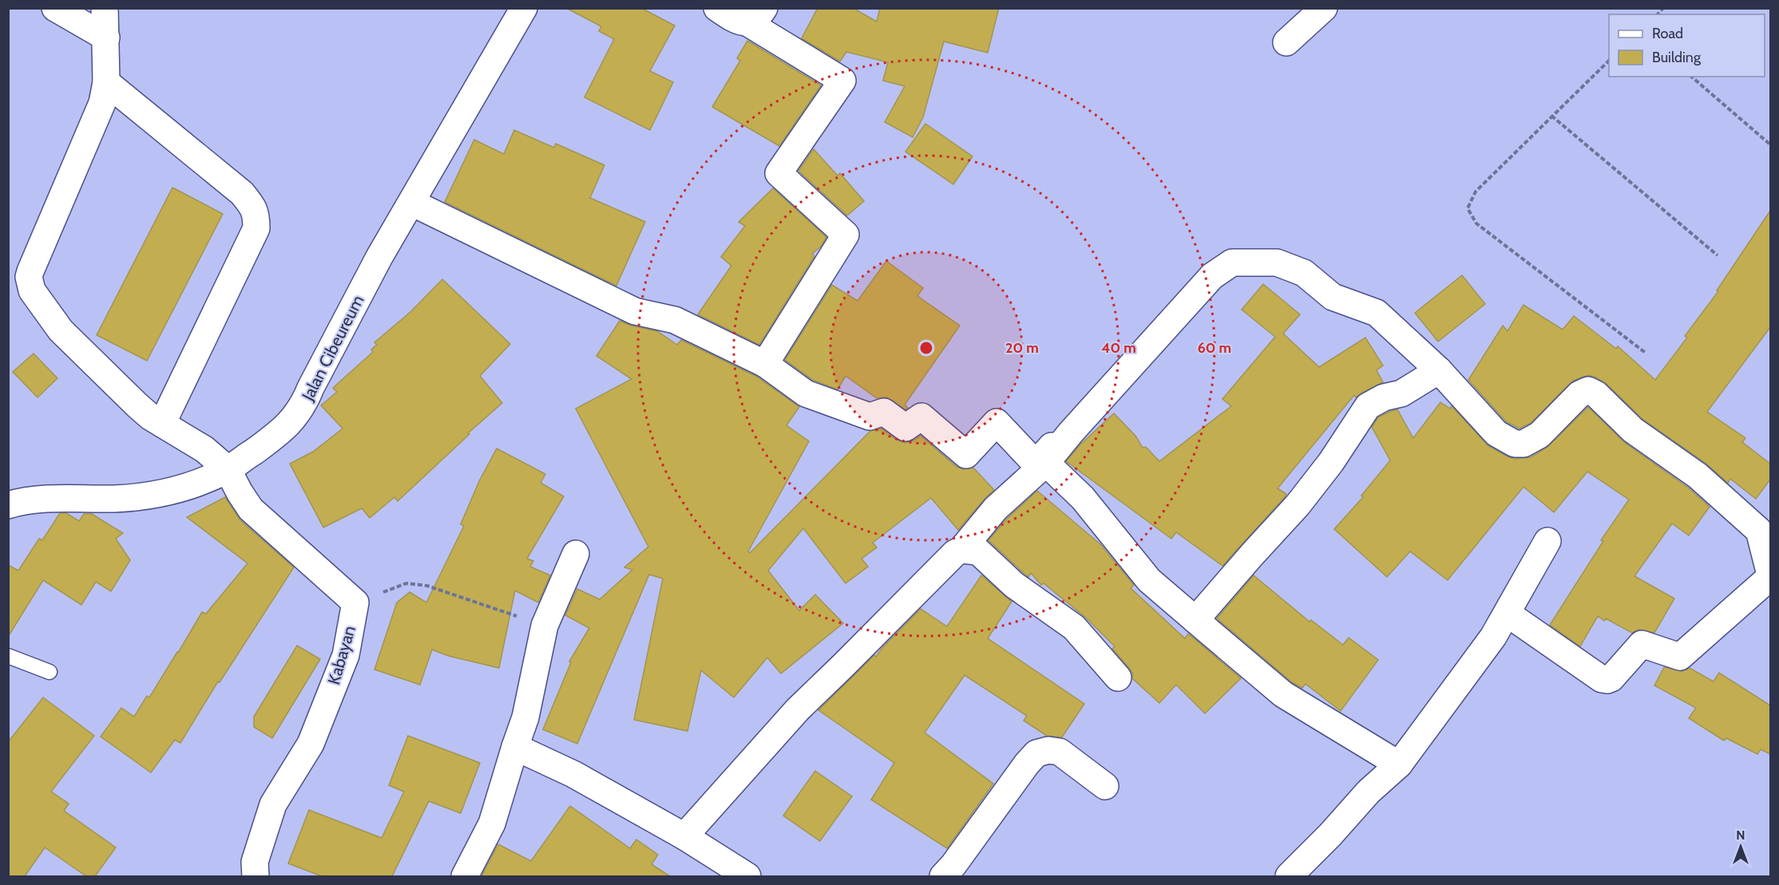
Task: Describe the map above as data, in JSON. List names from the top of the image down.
{
  "streets": {
    "street": ["Jalan Cibeureum", "Kabayan"]
  },
  "crossings": [
    ["Jalan Cibeureum", "Kabayan"]
  ],
  "legend": ["Road", "Building"],
  "north": "top",
  "rings": ["20 m", "40 m", "60 m"]
}
